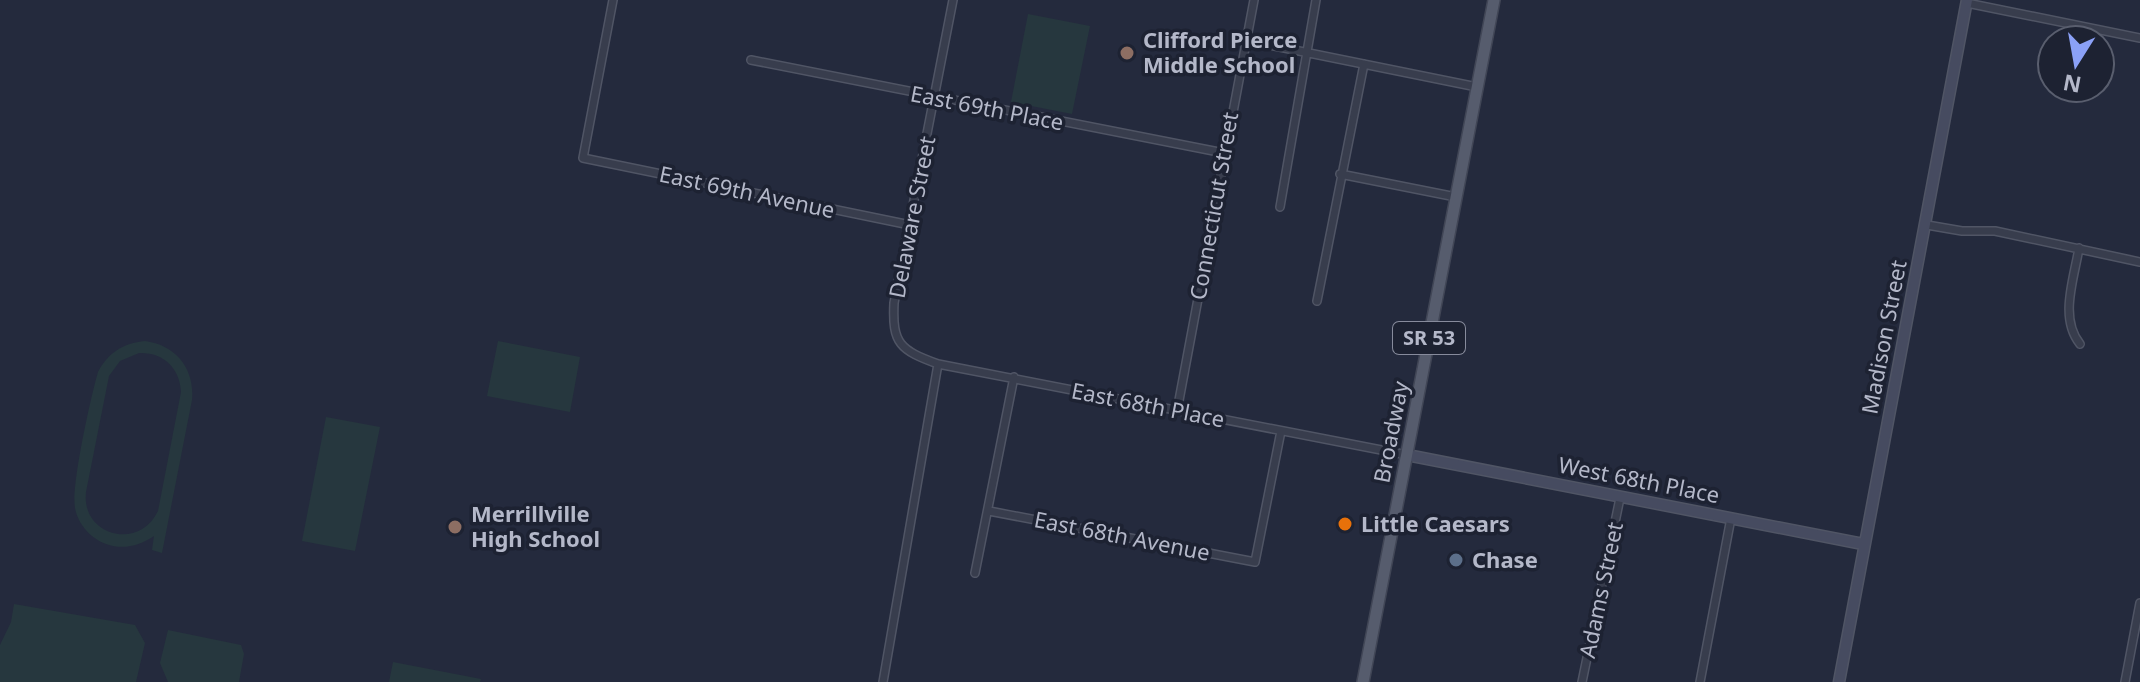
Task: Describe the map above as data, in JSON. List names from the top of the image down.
{
  "streets": {
    "main road": ["SR 53", "Broadway"],
    "street": [
      "East 69th Place",
      "East 69th Avenue",
      "Connecticut Street",
      "Delaware Street",
      "Madison Street",
      "East 68th Place",
      "West 68th Place",
      "East 68th Avenue",
      "Adams Street"
    ]
  },
  "crossings": [
    ["East 69th Place", "Connecticut Street"],
    ["East 69th Place", "Delaware Street"],
    ["East 69th Avenue", "Delaware Street"],
    ["Connecticut Street", "East 68th Place"],
    ["Delaware Street", "East 68th Place"],
    ["Madison Street", "West 68th Place"],
    ["East 68th Place", "Broadway"],
    ["East 68th Place", "West 68th Place"],
    ["East 68th Place", "East 68th Avenue"],
    ["Broadway", "West 68th Place"],
    ["West 68th Place", "Adams Street"]
  ],
  "places": [
    "Clifford Pierce Middle School",
    "Little Caesars",
    "Merrillville High School",
    "Chase"
  ],
  "north": "bottom"
}
